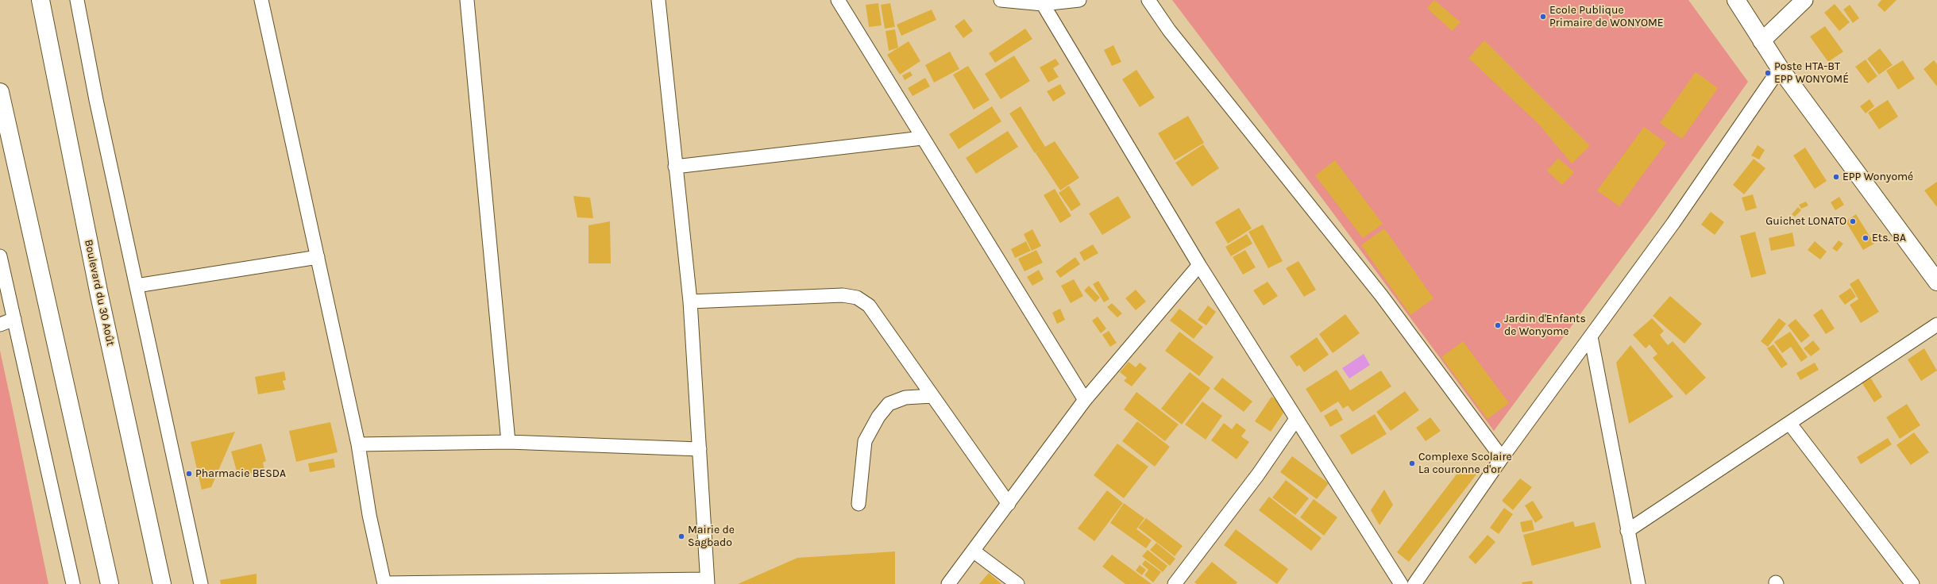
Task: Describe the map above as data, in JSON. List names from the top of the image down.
{
  "streets": {
    "main road": ["Boulevard du 30 Août"]
  },
  "places": [
    "Ecole Publique Primaire de WONYOME",
    "Poste HTA-BT EPP WONYOMÉ",
    "EPP Wonyomé",
    "Guichet LONATO",
    "Ets. BA",
    "Jardin d'Enfants de Wonyome",
    "Complexe Scolaire La couronne d'or",
    "Pharmacie BESDA",
    "Mairie de Sagbado"
  ]
}
